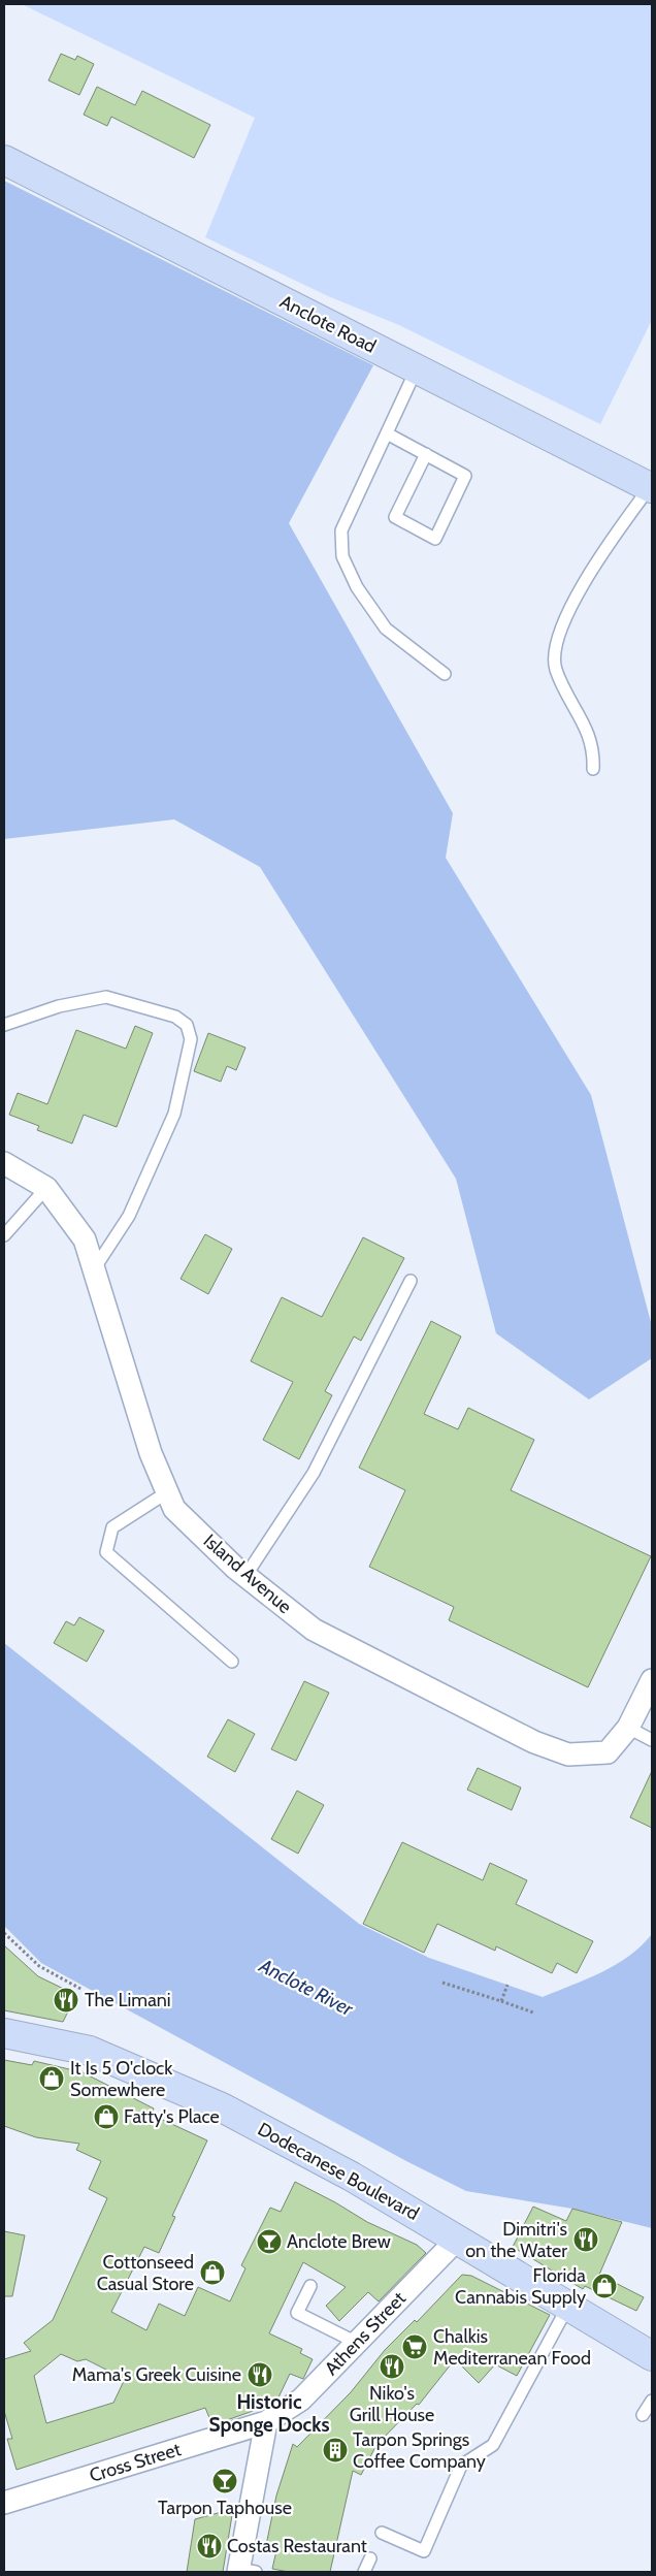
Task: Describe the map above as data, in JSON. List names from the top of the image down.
{
  "streets": {
    "street": [
      "Anclote Road",
      "Island Avenue",
      "Dodecanese Boulevard",
      "Athens Street",
      "Cross Street"
    ]
  },
  "crossings": [
    ["Dodecanese Boulevard", "Athens Street"],
    ["Athens Street", "Cross Street"]
  ],
  "districts": ["Historic Sponge Docks"],
  "water": ["Anclote River"],
  "places": {
    "restaurant": [
      "The Limani",
      "Dimitri's on the Water",
      "Niko's Grill House",
      "Mama's Greek Cuisine",
      "Costas Restaurant"
    ],
    "shop": [
      "It Is 5 O'clock Somewhere",
      "Fatty's Place",
      "Cottonseed Casual Store",
      "Florida Cannabis Supply"
    ],
    "bar": ["Anclote Brew", "Tarpon Taphouse"],
    "supermarket": ["Chalkis Mediterranean Food"],
    "building": ["Tarpon Springs Coffee Company"]
  }
}
